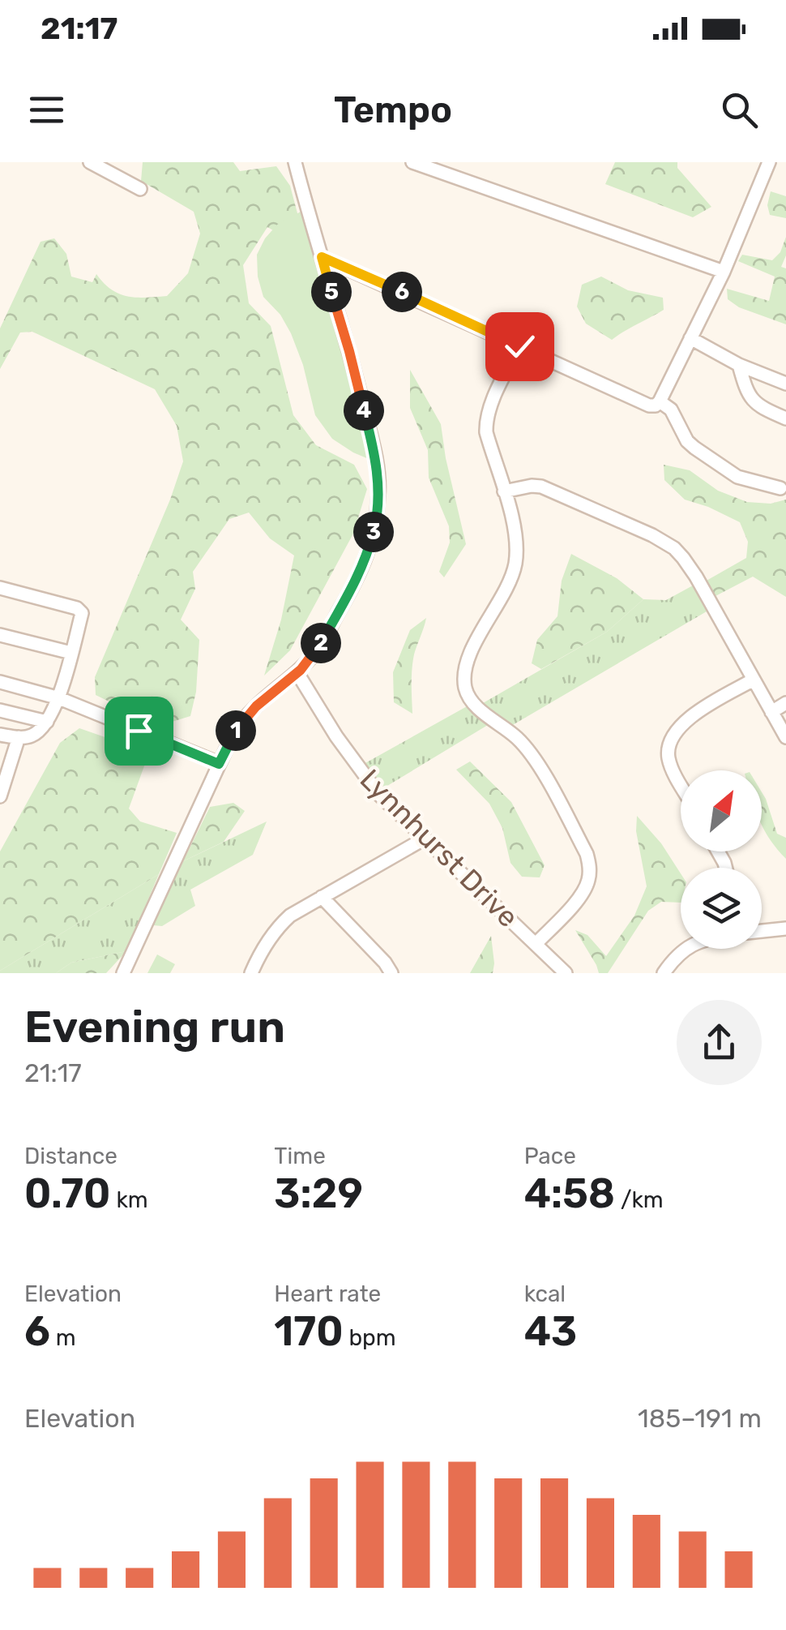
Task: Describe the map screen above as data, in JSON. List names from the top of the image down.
{
  "streets": {
    "street": ["Lynnhurst Drive"]
  },
  "north": "top right",
  "page": {
    "status": "21:17",
    "header": "Tempo",
    "pins": [
      "5",
      "6",
      "4",
      "3",
      "2",
      "1"
    ],
    "heading": ["Evening run", "21:17"],
    "stats": [
      ["Distance", "0.70 km"],
      ["Time", "3:29"],
      ["Pace", "4:58 /km"],
      ["Elevation", "6 m"],
      ["Heart rate", "170 bpm"],
      ["kcal", "43"]
    ],
    "chart": ["Elevation", "185–191 m"]
  }
}
